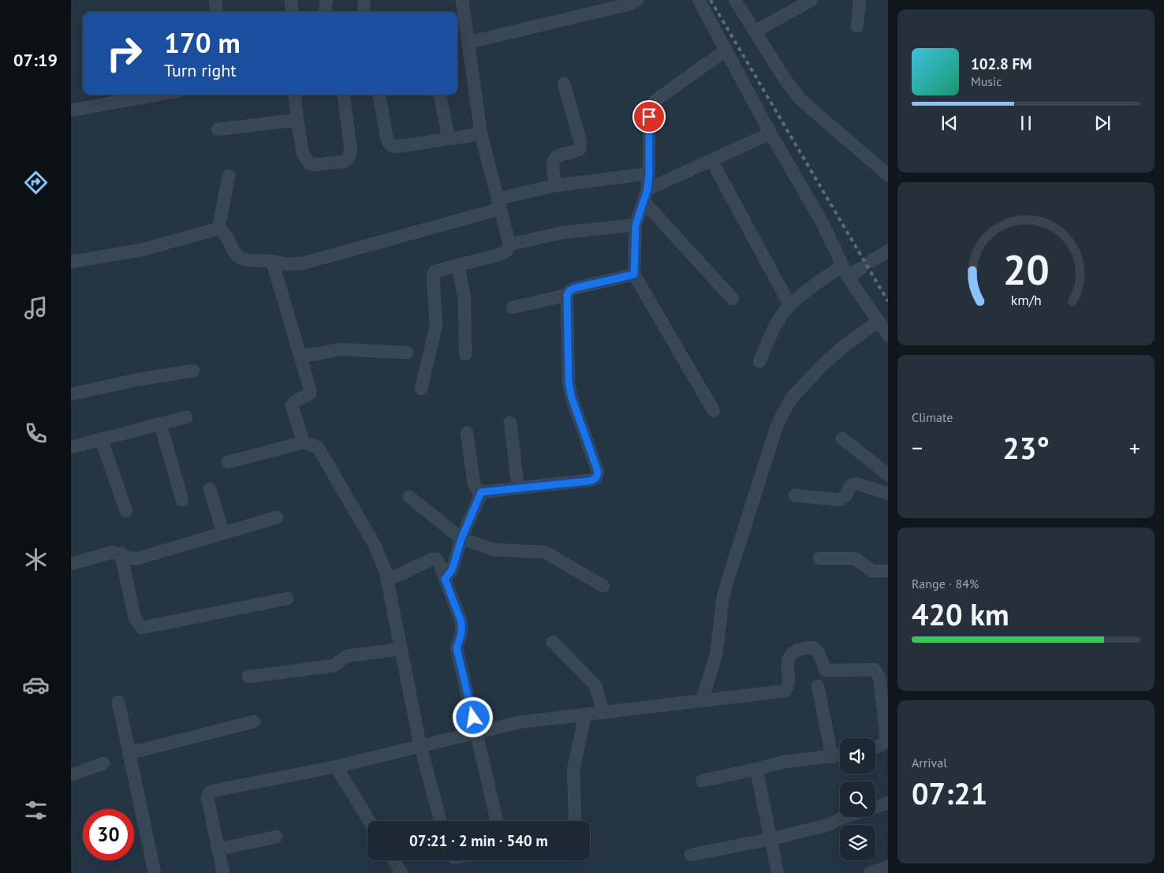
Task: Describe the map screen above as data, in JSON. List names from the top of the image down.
{
  "page": {
    "tabs": "07:19",
    "turn": ["170 m", "Turn right"],
    "song": ["102.8 FM", "Music"],
    "tile": [
      "Climate",
      ["Range · 84%", "420 km"],
      ["Arrival", "07:21"]
    ],
    "heat": ["−", "23°", "+"],
    "limit": "30",
    "trip": "07:21 · 2 min · 540 m",
    "gauge": ["20", "km/h"]
  }
}
